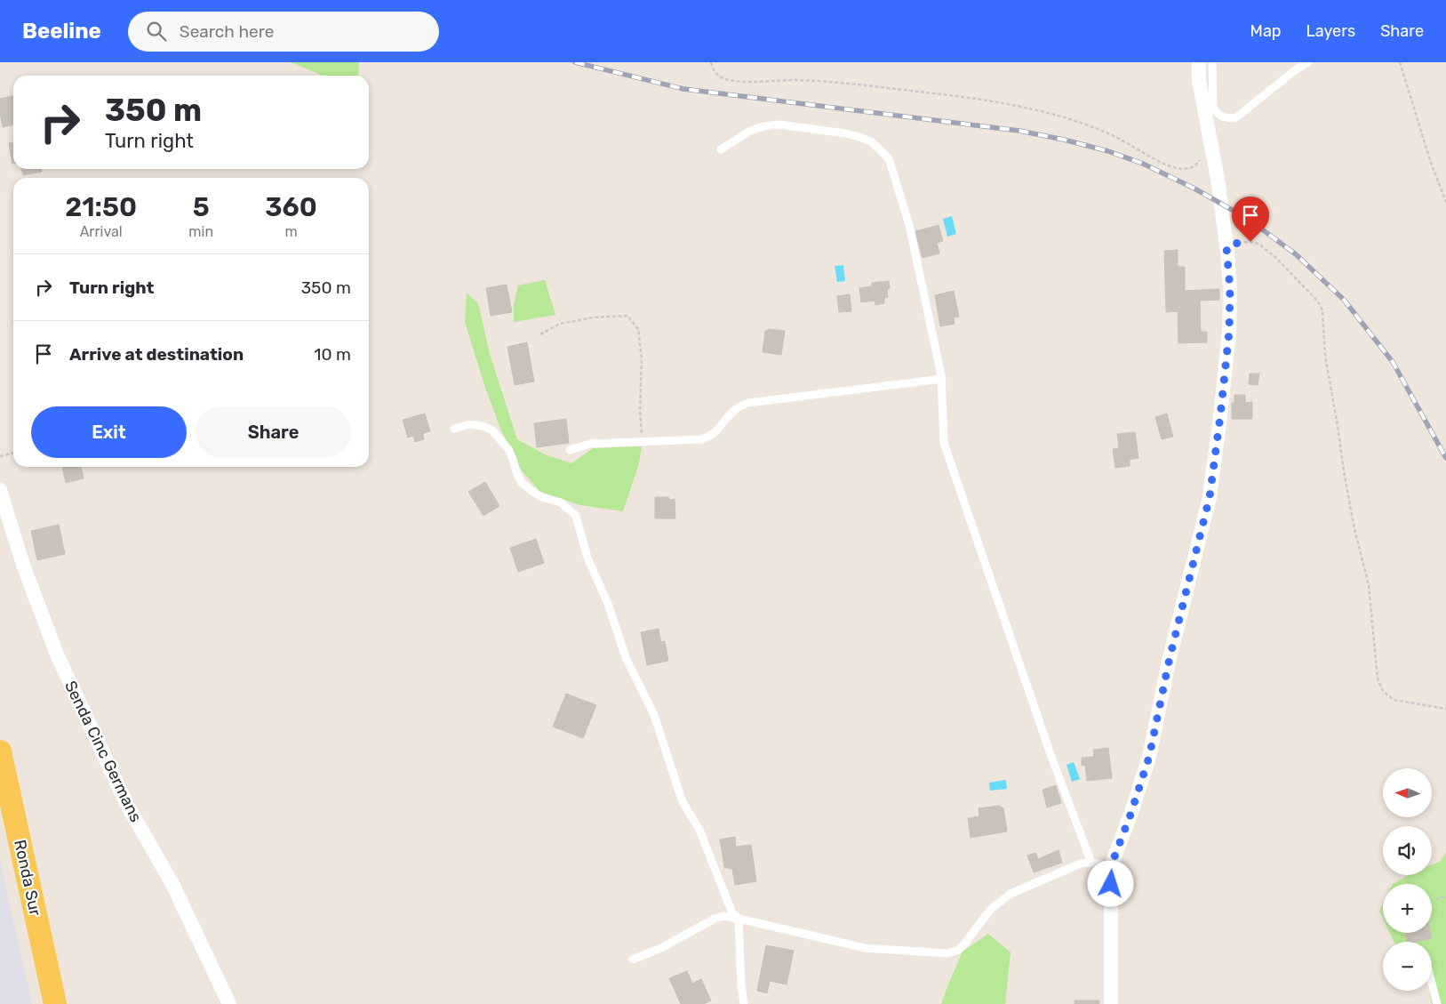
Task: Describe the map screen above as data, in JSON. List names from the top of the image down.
{
  "streets": {
    "main road": ["Ronda Sur"],
    "street": ["Senda Cinc Germans"]
  },
  "north": "left",
  "page": {
    "header": "Beeline",
    "search": "Search here",
    "nav": ["Map", "Layers", "Share"],
    "turn": ["350 m", "Turn right"],
    "eta": [
      "21:50",
      "Arrival",
      "5",
      "min",
      "360",
      "m"
    ],
    "list": [
      {
        "name": "Turn right",
        "value": "350 m"
      },
      {
        "name": "Arrive at destination",
        "value": "10 m"
      }
    ],
    "buttons": ["Exit", "Share"],
    "map_buttons": ["+", "−"]
  }
}
